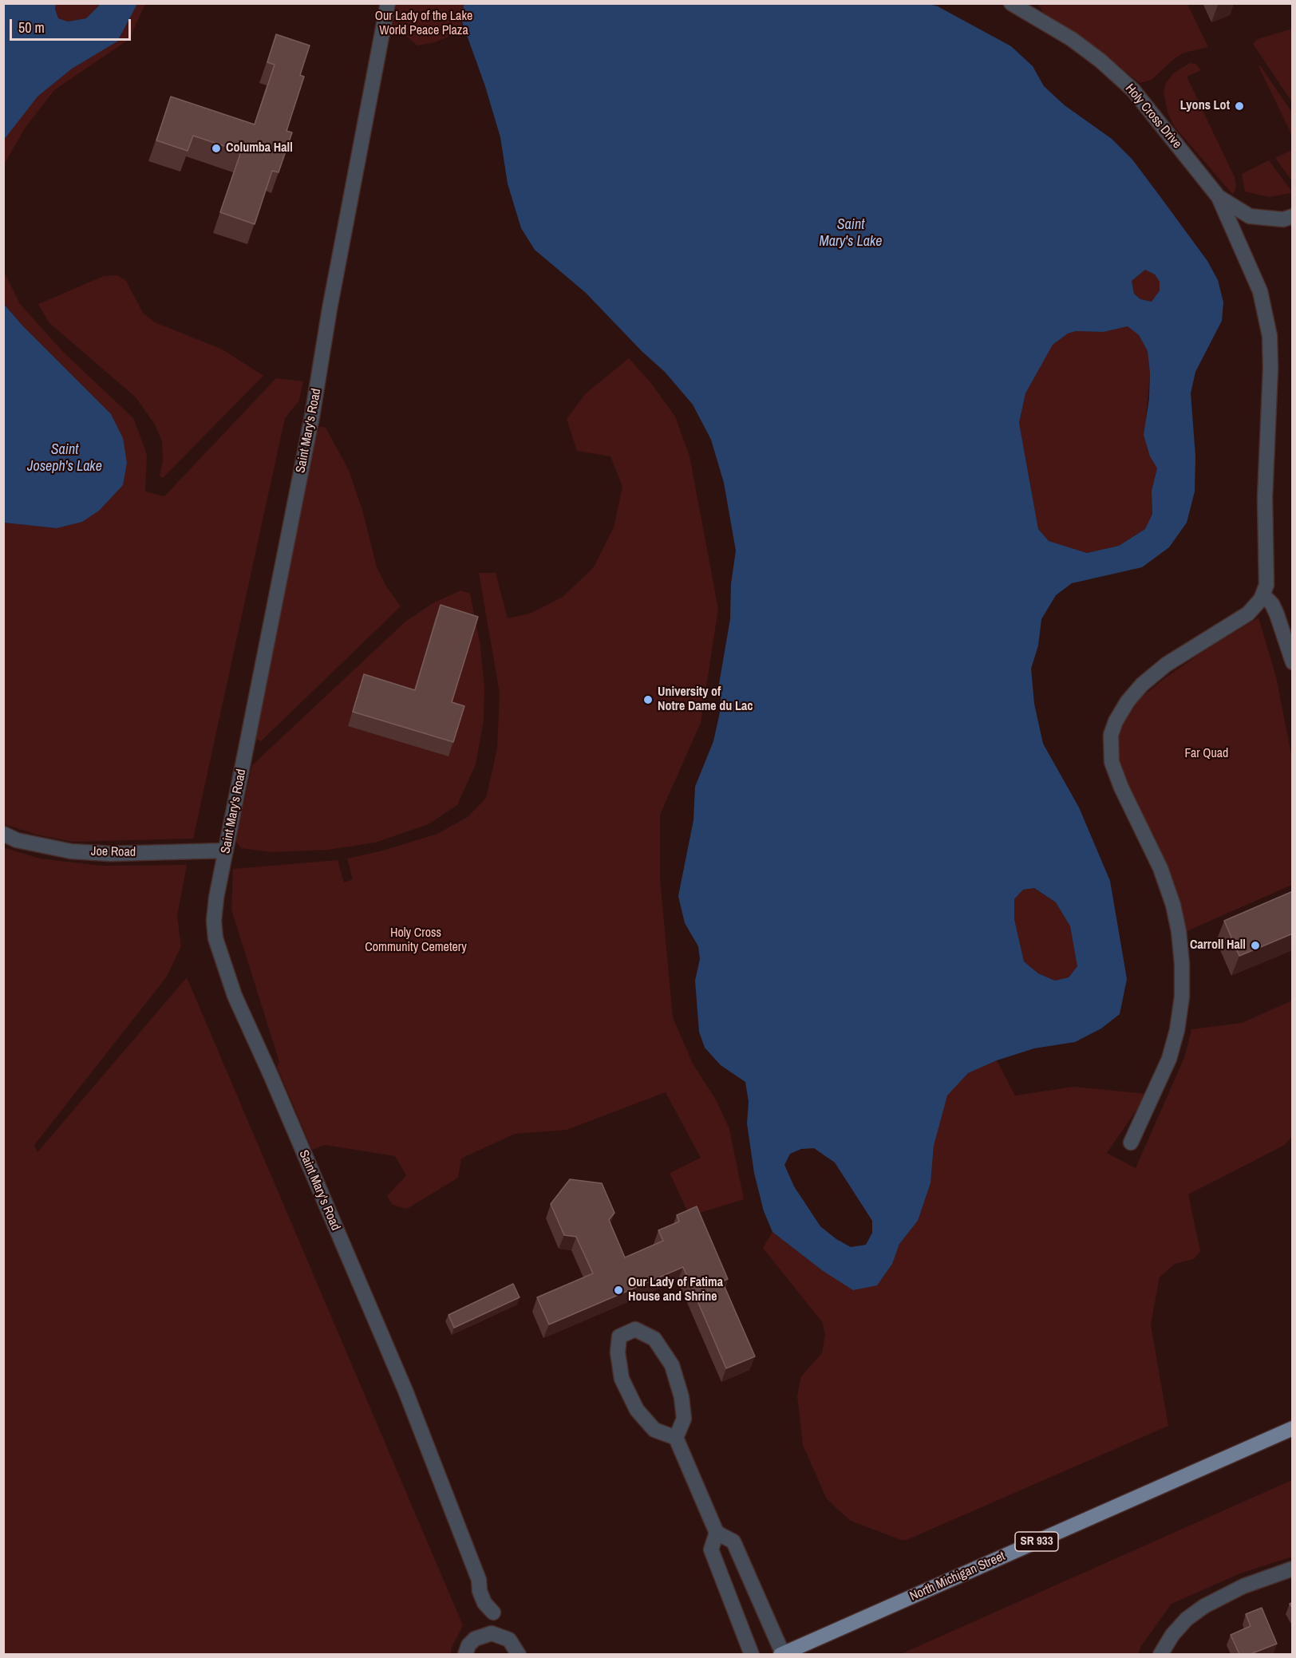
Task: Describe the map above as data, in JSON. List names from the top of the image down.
{
  "streets": {
    "main road": ["SR 933", "North Michigan Street"],
    "street": ["Holy Cross Drive", "Saint Mary's Road", "Joe Road"]
  },
  "crossings": [
    ["Saint Mary's Road", "Joe Road"]
  ],
  "water": ["Saint Mary's Lake", "Saint Joseph's Lake"],
  "parks": ["Our Lady of the Lake World Peace Plaza", "Far Quad", "Holy Cross Community Cemetery"],
  "places": [
    "Lyons Lot",
    "Columba Hall",
    "University of Notre Dame du Lac",
    "Carroll Hall",
    "Our Lady of Fatima House and Shrine"
  ],
  "scale_bar": "50 m"
}
